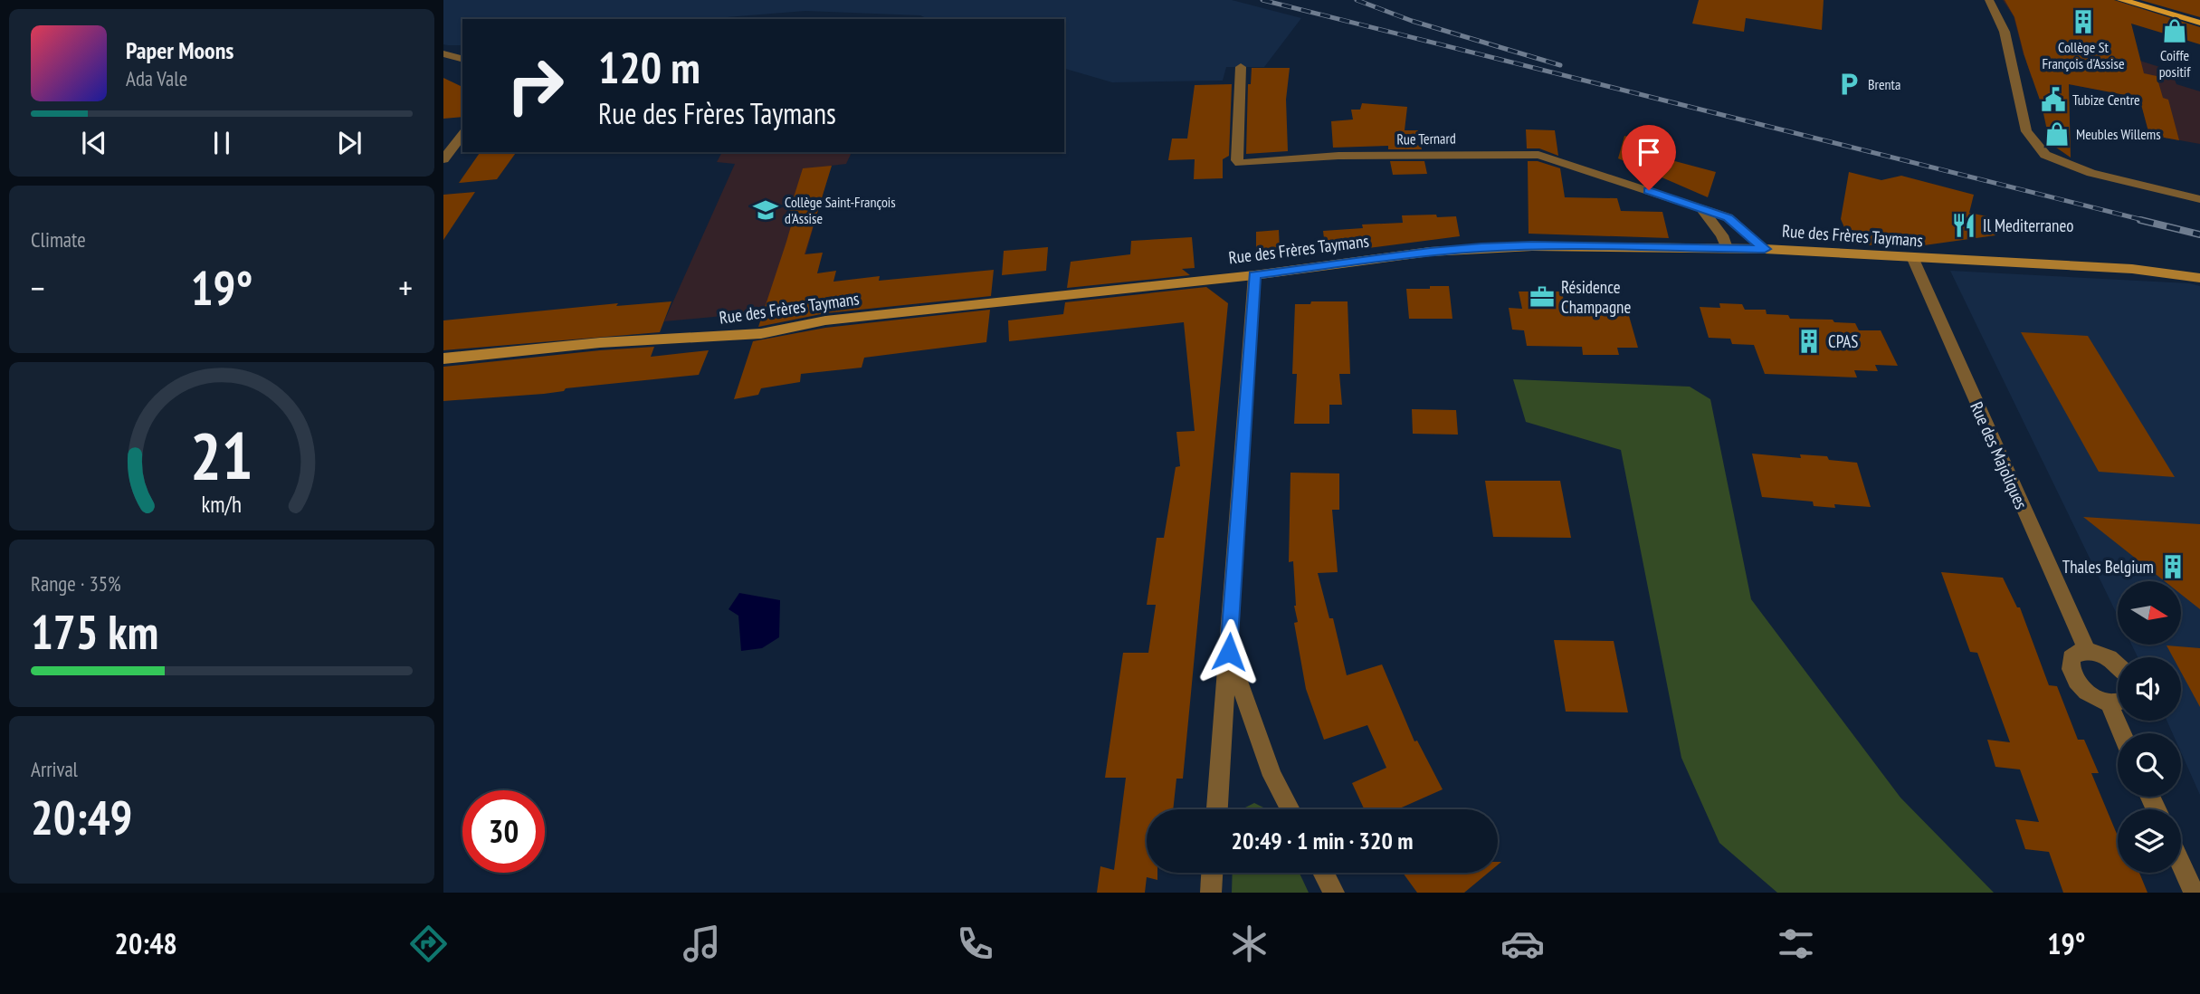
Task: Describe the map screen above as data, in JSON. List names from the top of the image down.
{
  "streets": {
    "street": ["Rue Ternard", "Rue des Frères Taymans", "Rue des Majoliques"]
  },
  "crossings": [
    ["Rue Ternard", "Rue des Frères Taymans"],
    ["Rue des Frères Taymans", "Rue des Majoliques"]
  ],
  "places": {
    "building": ["Collège St François d'Assise", "CPAS", "Thales Belgium"],
    "shop": ["Coiffe positif", "Meubles Willems"],
    "parking": ["Brenta"],
    "public building": ["Tubize Centre"],
    "school or university": ["Collège Saint-François d'Assise"],
    "restaurant": ["Il Mediterraneo"],
    "office": ["Résidence Champagne"]
  },
  "north": "right",
  "page": {
    "turn": ["120 m", "Rue des Frères Taymans"],
    "song": ["Paper Moons", "Ada Vale"],
    "tile": [
      "Climate",
      ["Range · 35%", "175 km"],
      ["Arrival", "20:49"]
    ],
    "heat": ["−", "19°", "+"],
    "limit": "30",
    "trip": "20:49 · 1 min · 320 m",
    "tabs": ["20:48", "19°"],
    "gauge": ["21", "km/h"]
  }
}
